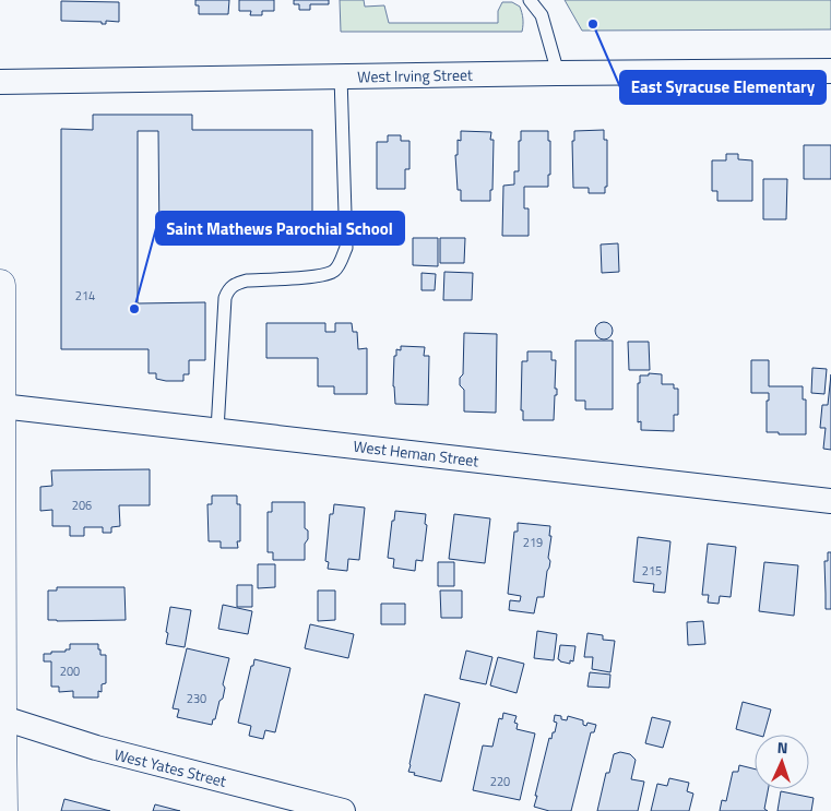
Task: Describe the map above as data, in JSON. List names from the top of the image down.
{
  "streets": {
    "street": ["West Irving Street", "West Heman Street", "West Yates Street"]
  },
  "places": ["East Syracuse Elementary", "Saint Mathews Parochial School"],
  "house_numbers": [
    "214",
    "206",
    "219",
    "215",
    "200",
    "230",
    "220"
  ],
  "north": "top"
}
